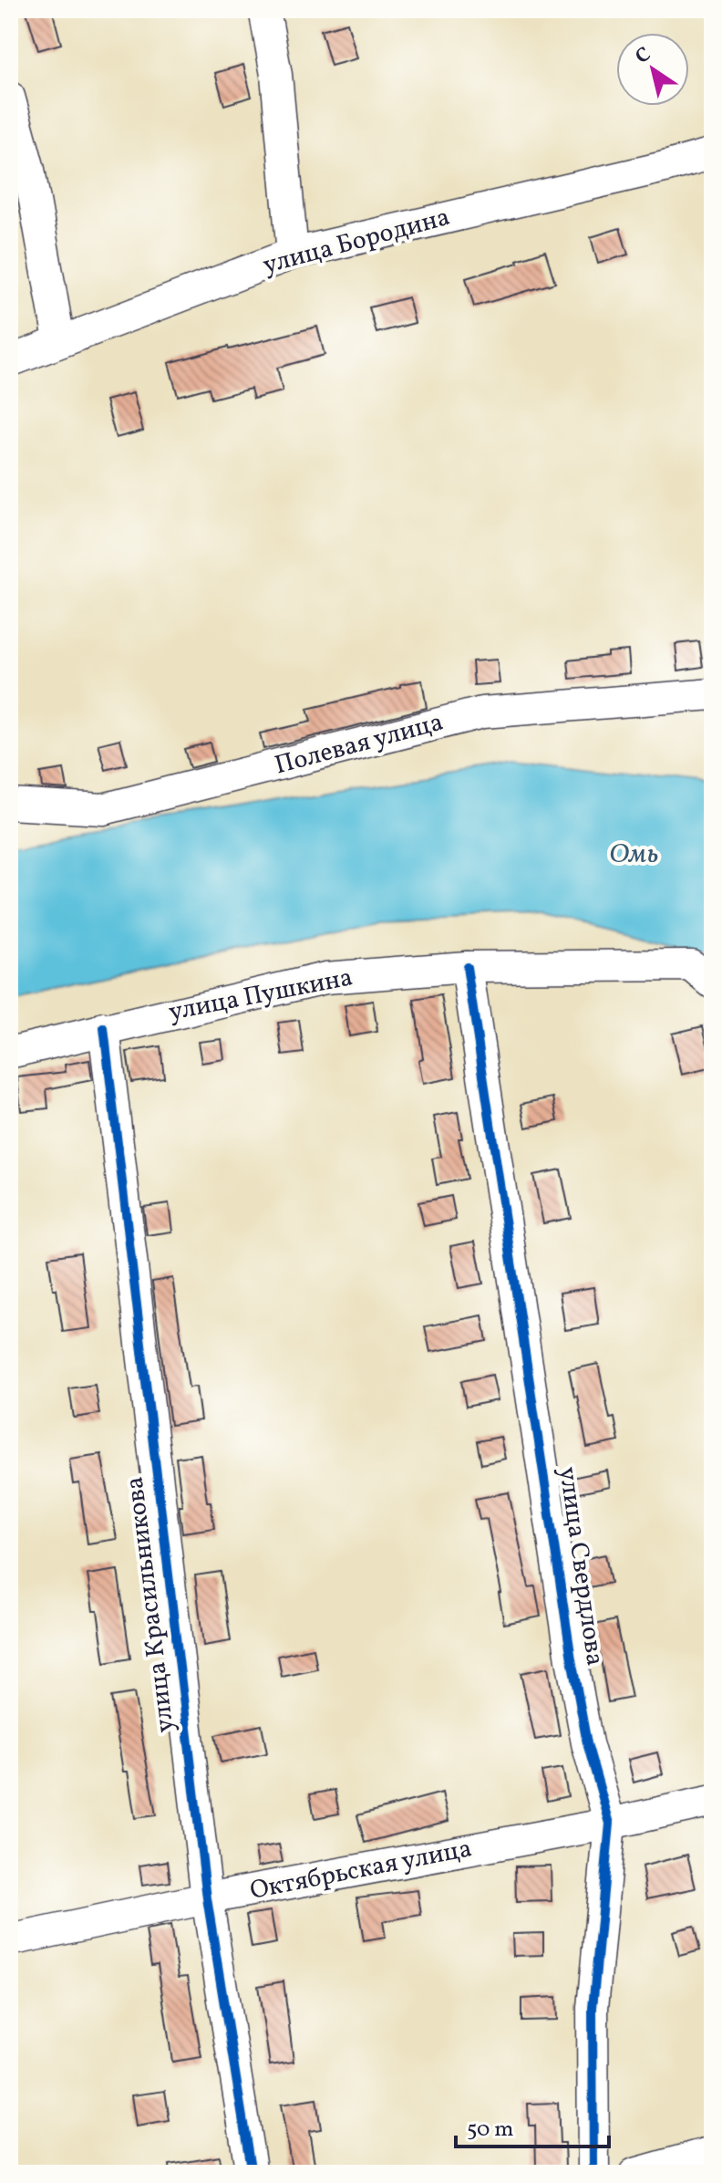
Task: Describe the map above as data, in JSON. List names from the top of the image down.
{
  "streets": {
    "street": [
      "улица Бородина",
      "Полевая улица",
      "улица Пушкина",
      "улица Свердлова",
      "улица Красильникова",
      "Октябрьская улица"
    ]
  },
  "crossings": [
    ["улица Пушкина", "улица Свердлова"],
    ["улица Пушкина", "улица Красильникова"],
    ["улица Свердлова", "Октябрьская улица"],
    ["улица Красильникова", "Октябрьская улица"]
  ],
  "water": ["Омь"],
  "scale_bar": "50 m",
  "north": "top left"
}
